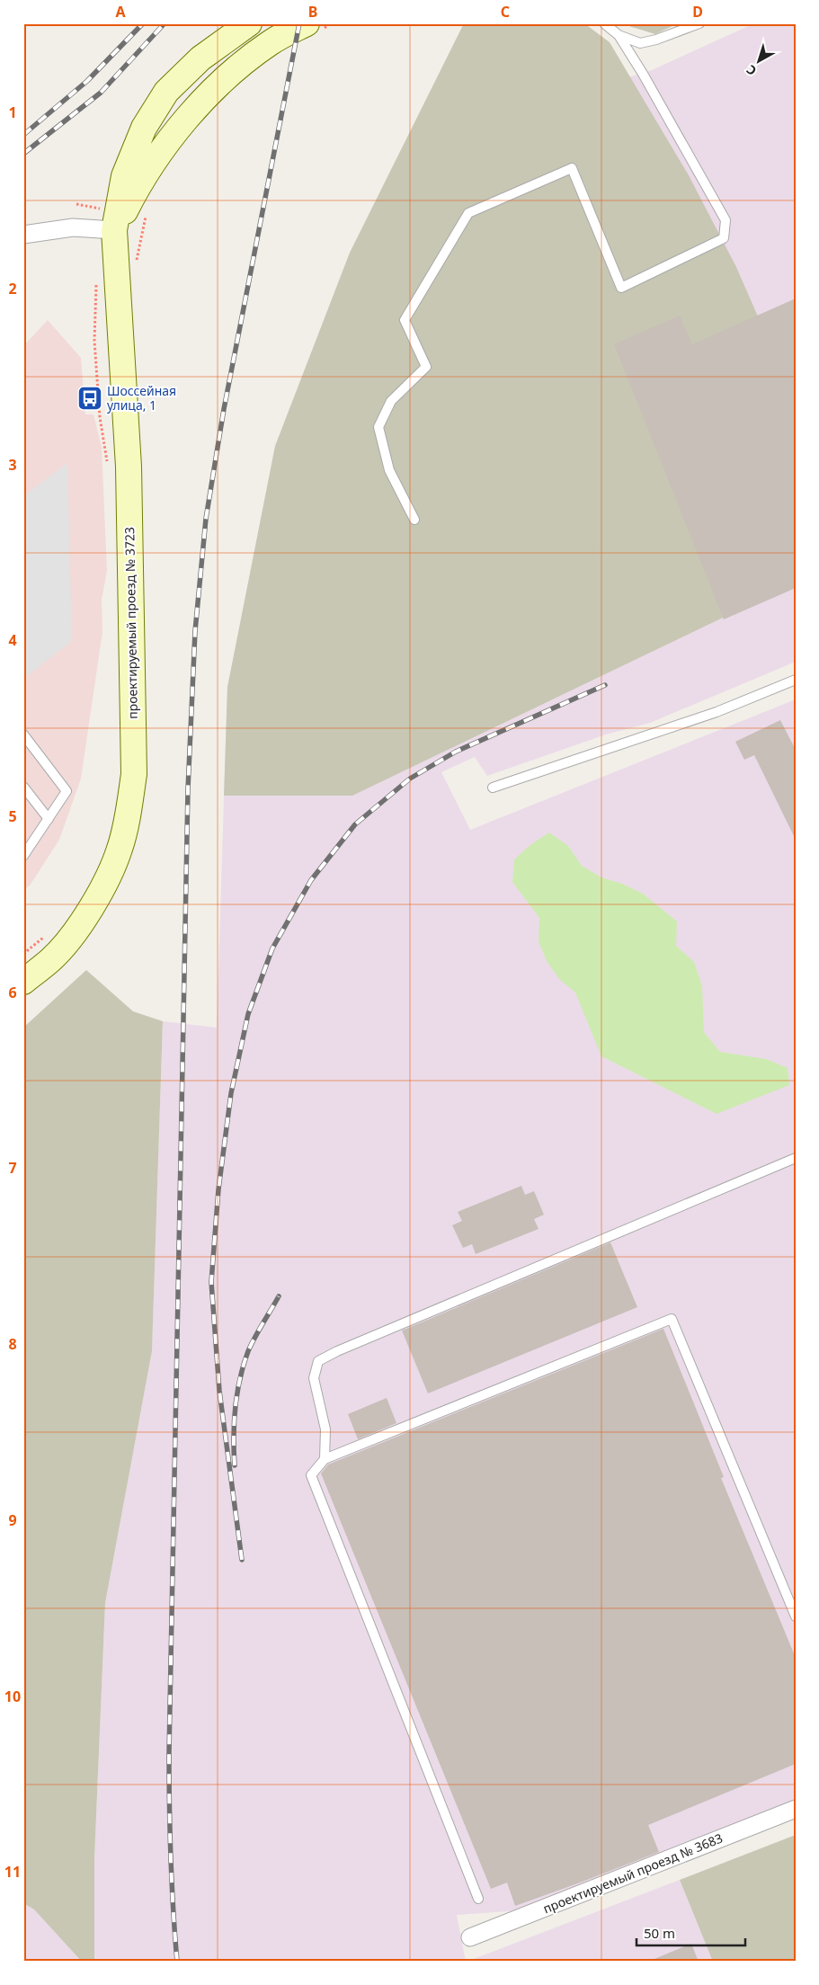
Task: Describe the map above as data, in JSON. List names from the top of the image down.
{
  "streets": {
    "main road": ["проектируемый проезд № 3723"],
    "street": ["проектируемый проезд № 3683"]
  },
  "places": {
    "bus stop": ["Шоссейная улица, 1"]
  },
  "scale_bar": "50 m",
  "north": "bottom left",
  "grid": {
    "columns": [
      "A",
      "B",
      "C",
      "D"
    ],
    "rows": [
      "1",
      "2",
      "3",
      "4",
      "5",
      "6",
      "7",
      "8",
      "9",
      "10",
      "11"
    ]
  }
}
